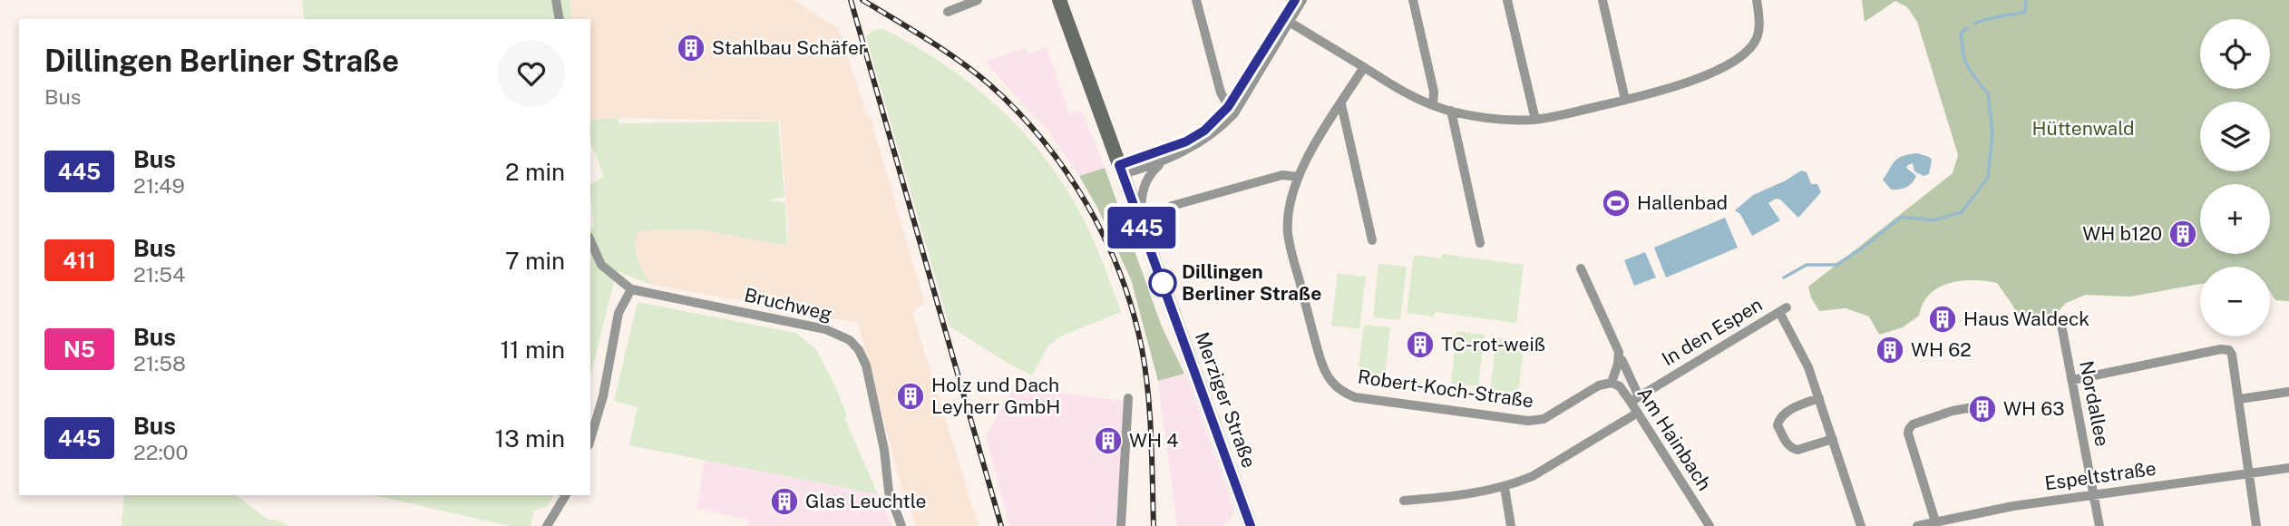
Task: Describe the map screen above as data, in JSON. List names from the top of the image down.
{
  "streets": {
    "main road": ["Merziger Straße"],
    "street": [
      "Bruchweg",
      "In den Espen",
      "Robert-Koch-Straße",
      "Nordallee",
      "Am Hainbach",
      "Espeltstraße"
    ]
  },
  "crossings": [
    ["In den Espen", "Am Hainbach"],
    ["Robert-Koch-Straße", "Am Hainbach"],
    ["Nordallee", "Espeltstraße"]
  ],
  "parks": ["Hüttenwald"],
  "places": {
    "building": [
      "Stahlbau Schäfer",
      "WH b120",
      "Haus Waldeck",
      "TC-rot-weiß",
      "WH 62",
      "Holz und Dach Leyherr GmbH",
      "WH 63",
      "WH 4",
      "Glas Leuchtle"
    ],
    "sports": ["Hallenbad"],
    "other": ["Dillingen Berliner Straße"]
  },
  "lines": ["bus line 445"],
  "page": {
    "on_map": "445",
    "map_buttons": ["+", "−"],
    "heading": ["Dillingen Berliner Straße", "Bus"],
    "list": [
      {
        "mark": "445",
        "name": "Bus",
        "note": "21:49",
        "value": "2 min"
      },
      {
        "mark": "411",
        "name": "Bus",
        "note": "21:54",
        "value": "7 min"
      },
      {
        "mark": "N5",
        "name": "Bus",
        "note": "21:58",
        "value": "11 min"
      },
      {
        "mark": "445",
        "name": "Bus",
        "note": "22:00",
        "value": "13 min"
      }
    ]
  }
}
